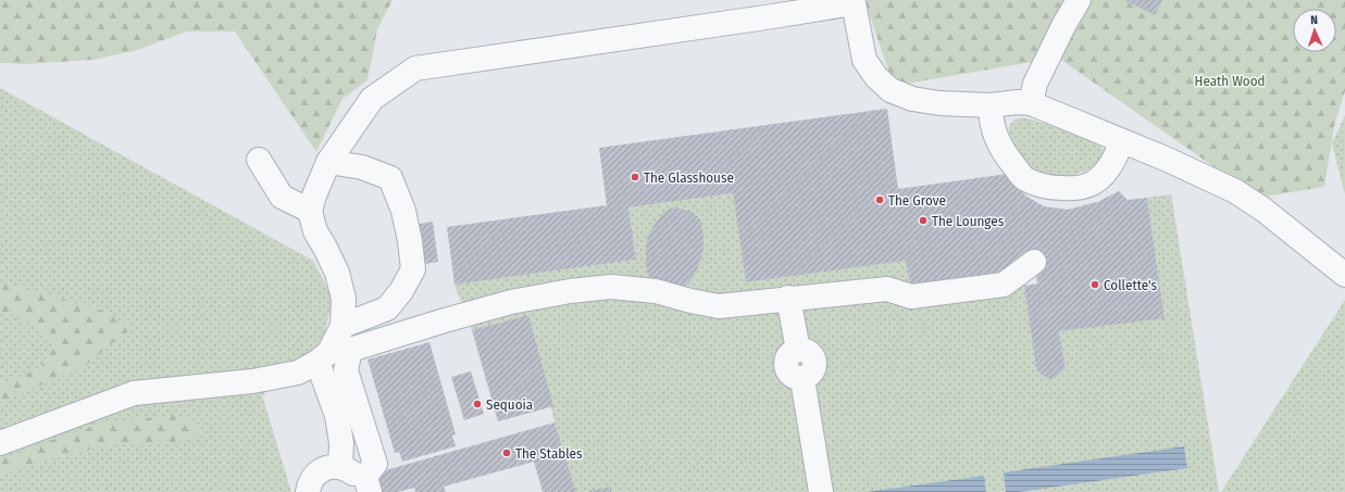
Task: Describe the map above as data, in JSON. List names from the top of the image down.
{
  "parks": ["Heath Wood"],
  "places": [
    "The Glasshouse",
    "The Grove",
    "The Lounges",
    "Collette's",
    "Sequoia",
    "The Stables"
  ],
  "north": "top"
}
